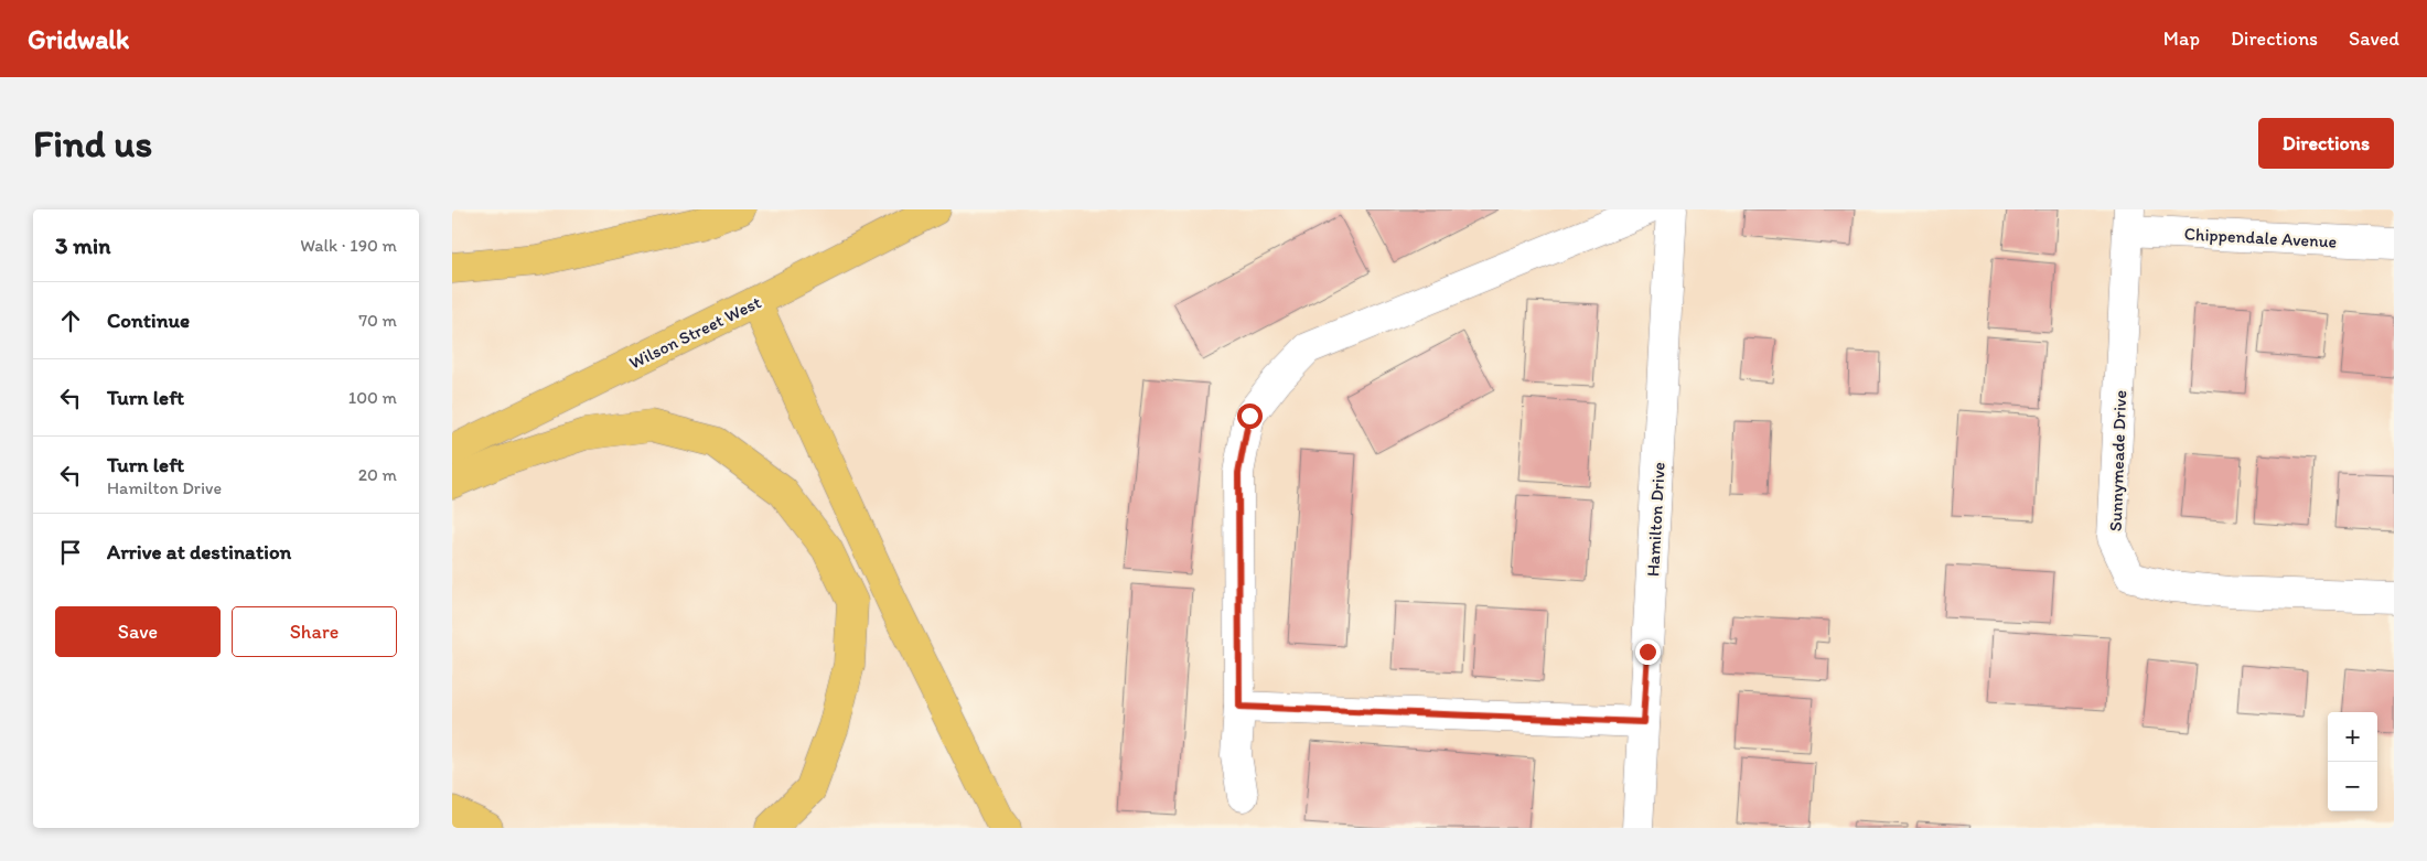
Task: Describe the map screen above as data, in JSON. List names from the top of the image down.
{
  "streets": {
    "main road": ["Wilson Street West"],
    "street": ["Chippendale Avenue", "Sunnymeade Drive", "Hamilton Drive"]
  },
  "crossings": [
    ["Chippendale Avenue", "Sunnymeade Drive"]
  ],
  "page": {
    "header": "Gridwalk",
    "nav": ["Map", "Directions", "Saved"],
    "buttons": [
      "Directions",
      ["Save", "Share"]
    ],
    "title": "Find us",
    "heading": ["3 min", "Walk · 190 m"],
    "list": [
      ["Continue", "70 m"],
      ["Turn left", "100 m"],
      ["Turn left", "Hamilton Drive", "20 m"],
      "Arrive at destination"
    ],
    "map_buttons": ["+", "−"]
  }
}
